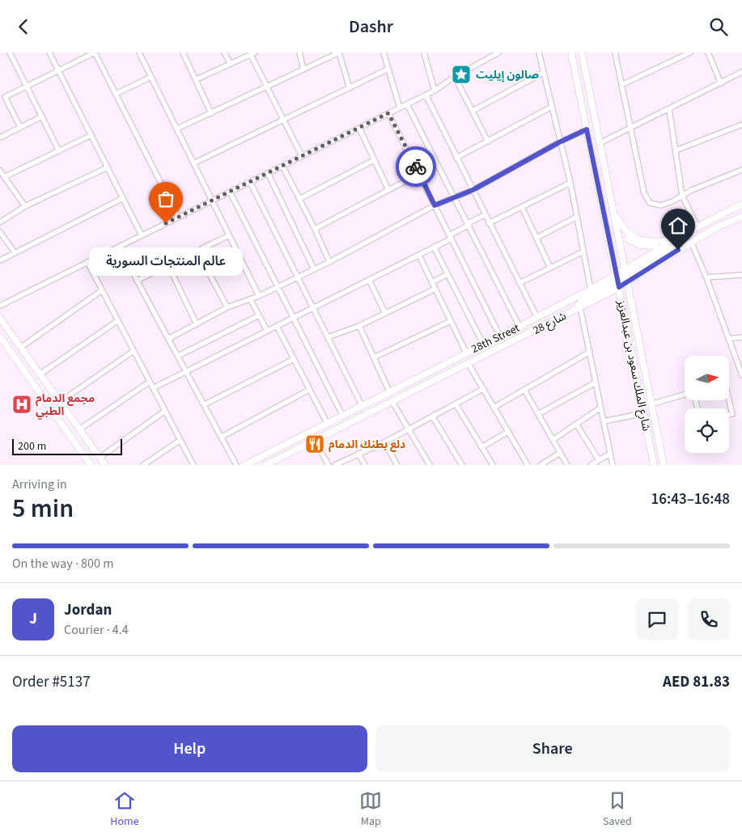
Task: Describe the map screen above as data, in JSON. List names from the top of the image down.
{
  "streets": {
    "main road": ["شارع 28", "28th Street", "شارع الملك سعود بن عبدالعزيز"]
  },
  "crossings": [
    ["شارع 28", "28th Street"],
    ["شارع 28", "شارع الملك سعود بن عبدالعزيز"],
    ["28th Street", "شارع الملك سعود بن عبدالعزيز"]
  ],
  "places": {
    "place": ["صالون إيليت"],
    "other": ["عالم المنتجات السورية"],
    "hospital": ["مجمع الدمام الطبي"],
    "restaurant": ["دلع بطنك الدمام"]
  },
  "scale_bar": "200 m",
  "north": "right",
  "page": {
    "header": "Dashr",
    "bubble": "عالم المنتجات السورية",
    "scale": "200 m",
    "heading": ["5 min", "Arriving in", "16:43–16:48"],
    "panel": [
      "Jordan",
      "Courier · 4.4",
      "Order #5137",
      "AED 81.83"
    ],
    "bar": "On the way · 800 m",
    "round": "J",
    "buttons": ["Help", "Share"],
    "tabs": ["Home", "Map", "Saved"]
  }
}
